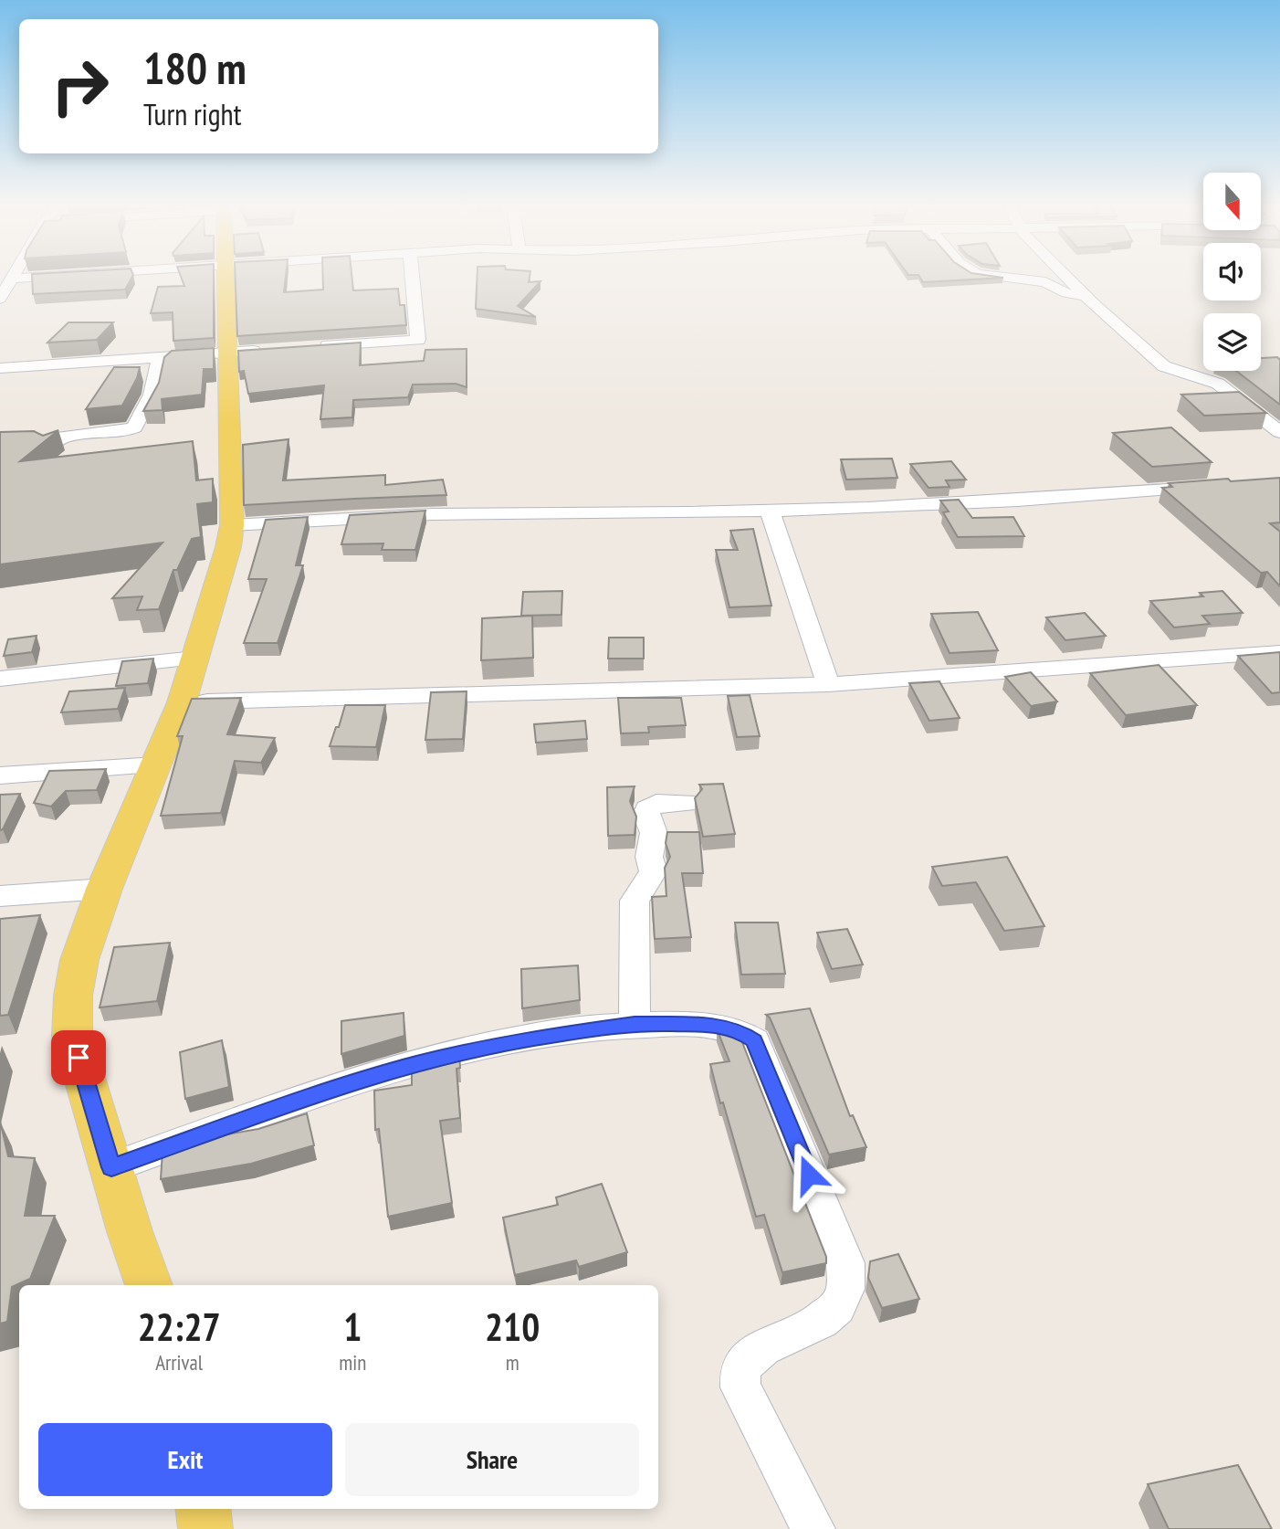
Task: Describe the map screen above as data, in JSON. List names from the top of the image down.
{
  "north": "bottom",
  "page": {
    "turn": ["180 m", "Turn right"],
    "eta": [
      "22:27",
      "Arrival",
      "1",
      "min",
      "210",
      "m"
    ],
    "buttons": ["Exit", "Share"]
  }
}
